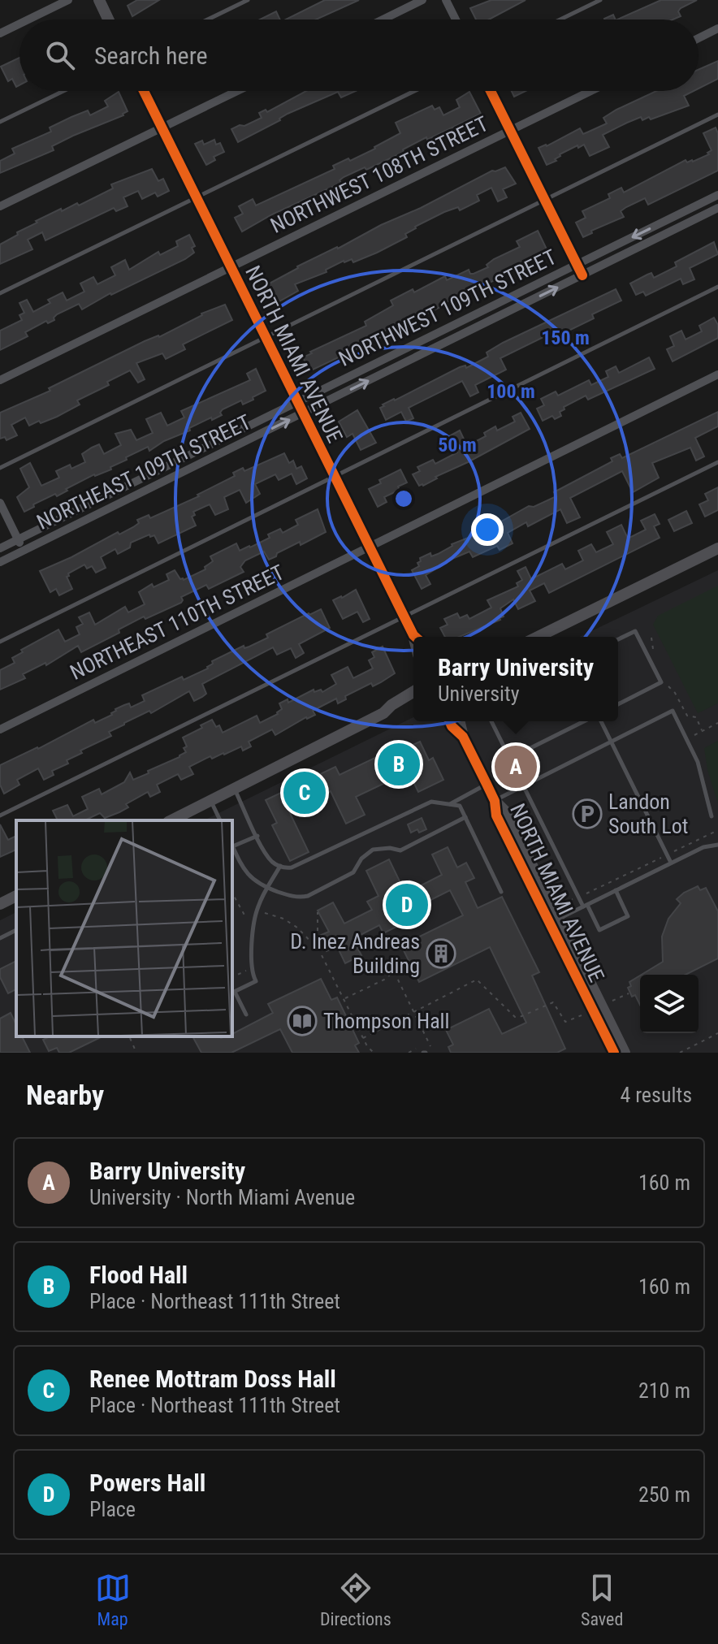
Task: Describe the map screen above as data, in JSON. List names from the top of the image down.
{
  "streets": {
    "street": [
      "NORTHWEST 108TH STREET",
      "NORTHWEST 109TH STREET",
      "NORTH MIAMI AVENUE",
      "NORTHEAST 109TH STREET",
      "NORTHEAST 110TH STREET"
    ]
  },
  "crossings": [
    ["NORTHWEST 108TH STREET", "NORTH MIAMI AVENUE"],
    ["NORTHWEST 109TH STREET", "NORTH MIAMI AVENUE"],
    ["NORTHWEST 109TH STREET", "NORTHEAST 109TH STREET"],
    ["NORTH MIAMI AVENUE", "NORTHEAST 109TH STREET"],
    ["NORTH MIAMI AVENUE", "NORTHEAST 110TH STREET"]
  ],
  "places": {
    "parking": ["Landon South Lot"],
    "building": ["D. Inez Andreas Building"],
    "library": ["Thompson Hall"]
  },
  "page": {
    "search": "Search here",
    "popup": ["Barry University", "University"],
    "pins": [
      "B",
      "A",
      "C",
      "D"
    ],
    "heading": ["Nearby", "4 results"],
    "list": [
      {
        "mark": "A",
        "name": "Barry University",
        "note": "University · North Miami Avenue",
        "value": "160 m"
      },
      {
        "mark": "B",
        "name": "Flood Hall",
        "note": "Place · Northeast 111th Street",
        "value": "160 m"
      },
      {
        "mark": "C",
        "name": "Renee Mottram Doss Hall",
        "note": "Place · Northeast 111th Street",
        "value": "210 m"
      },
      {
        "mark": "D",
        "name": "Powers Hall",
        "note": "Place",
        "value": "250 m"
      }
    ],
    "nav": ["Map", "Directions", "Saved"]
  },
  "rings": ["150 m", "100 m", "50 m"]
}
